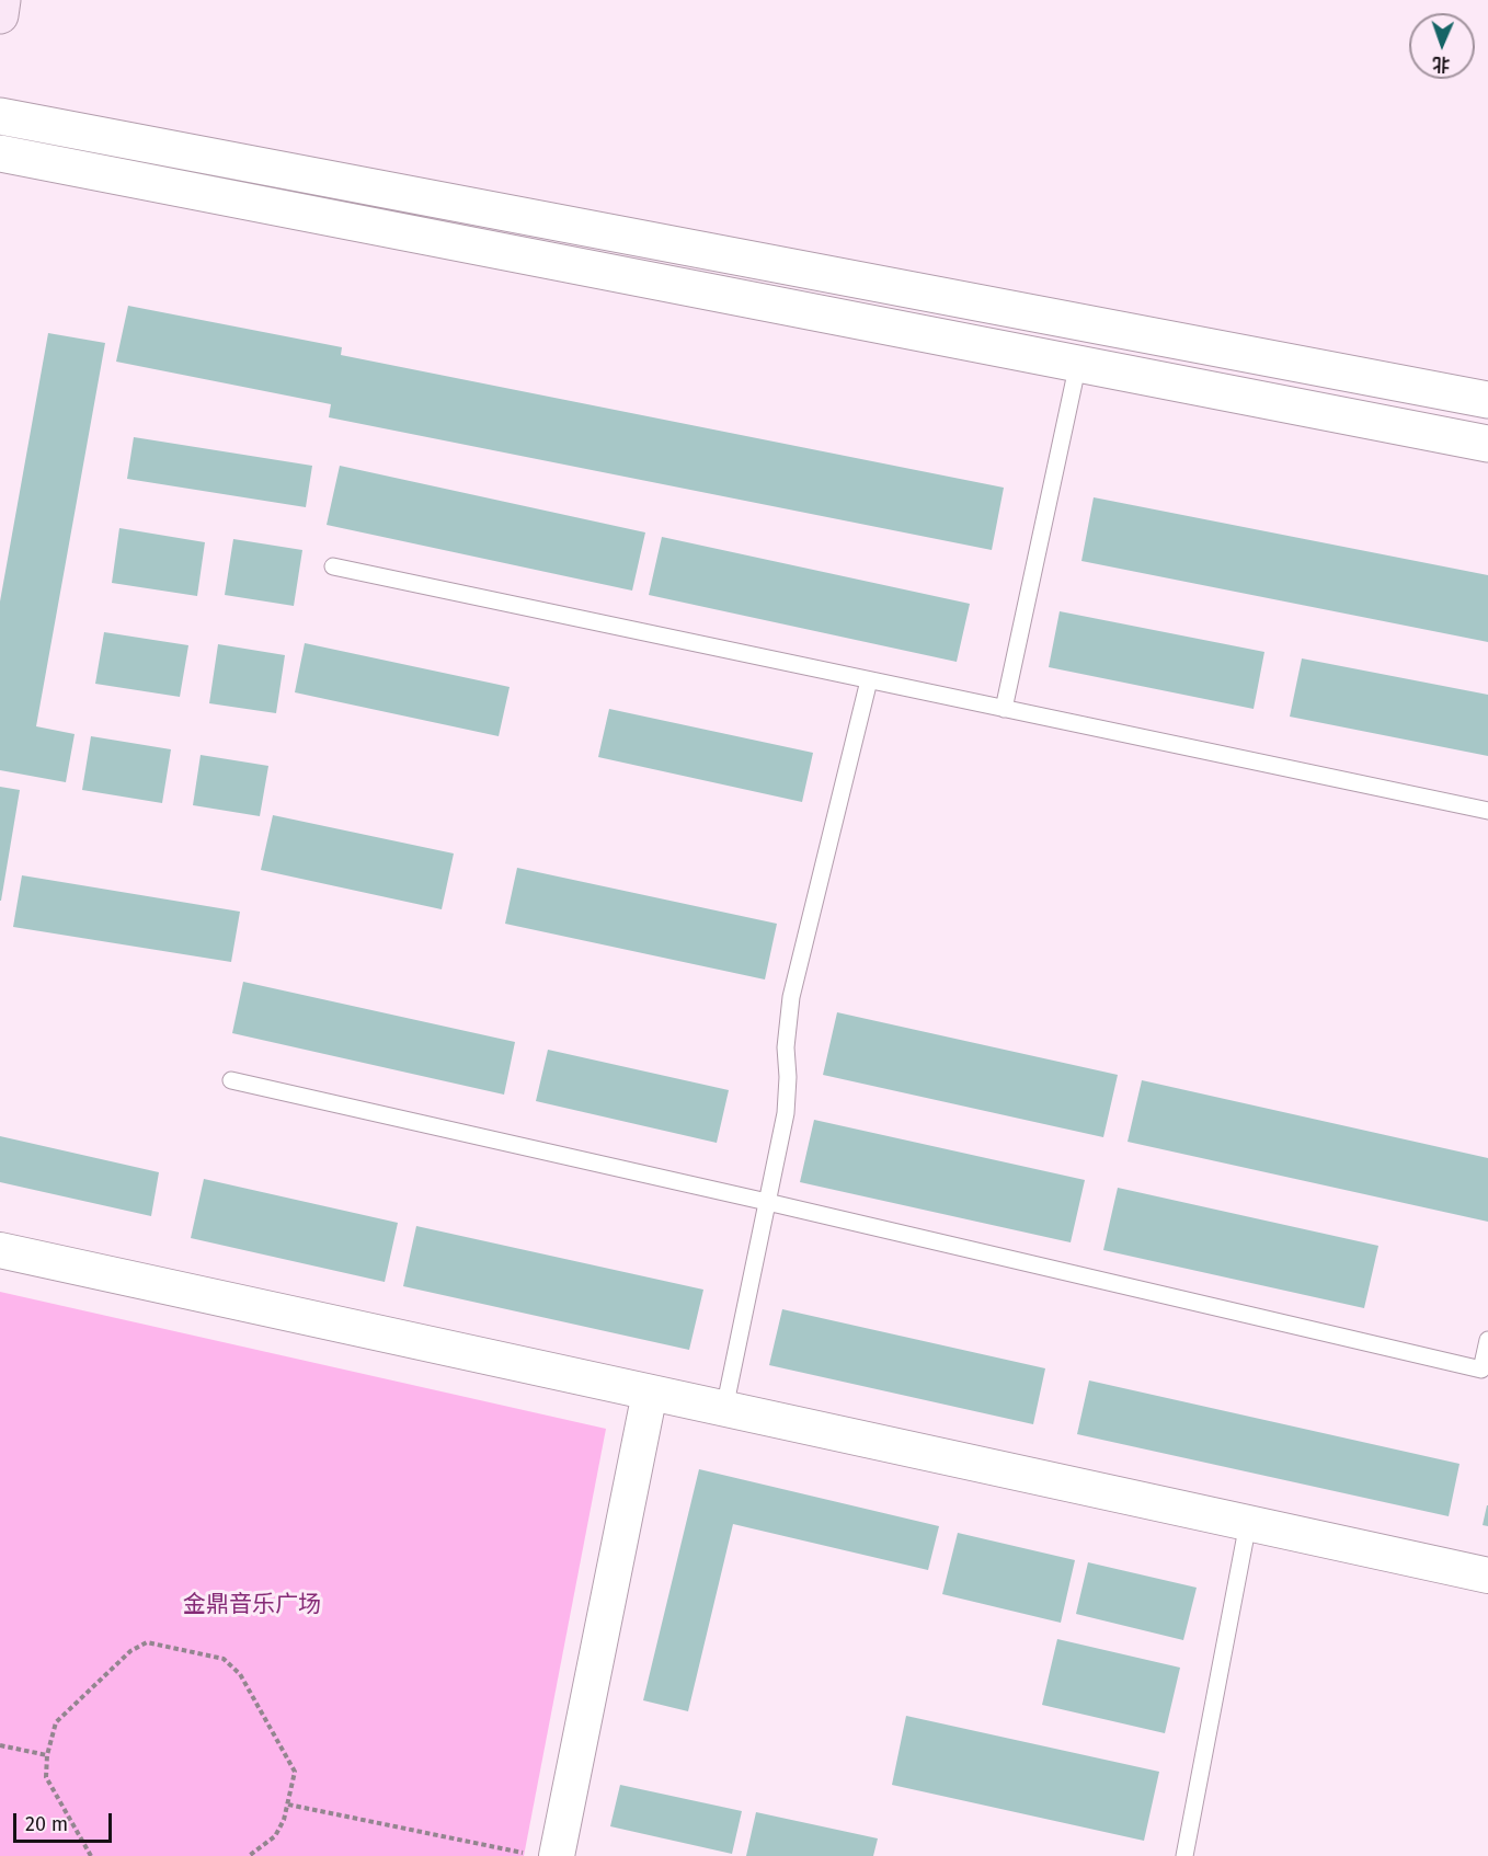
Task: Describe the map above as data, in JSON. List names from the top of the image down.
{
  "parks": ["金鼎音乐广场"],
  "scale_bar": "20 m",
  "north": "bottom"
}
